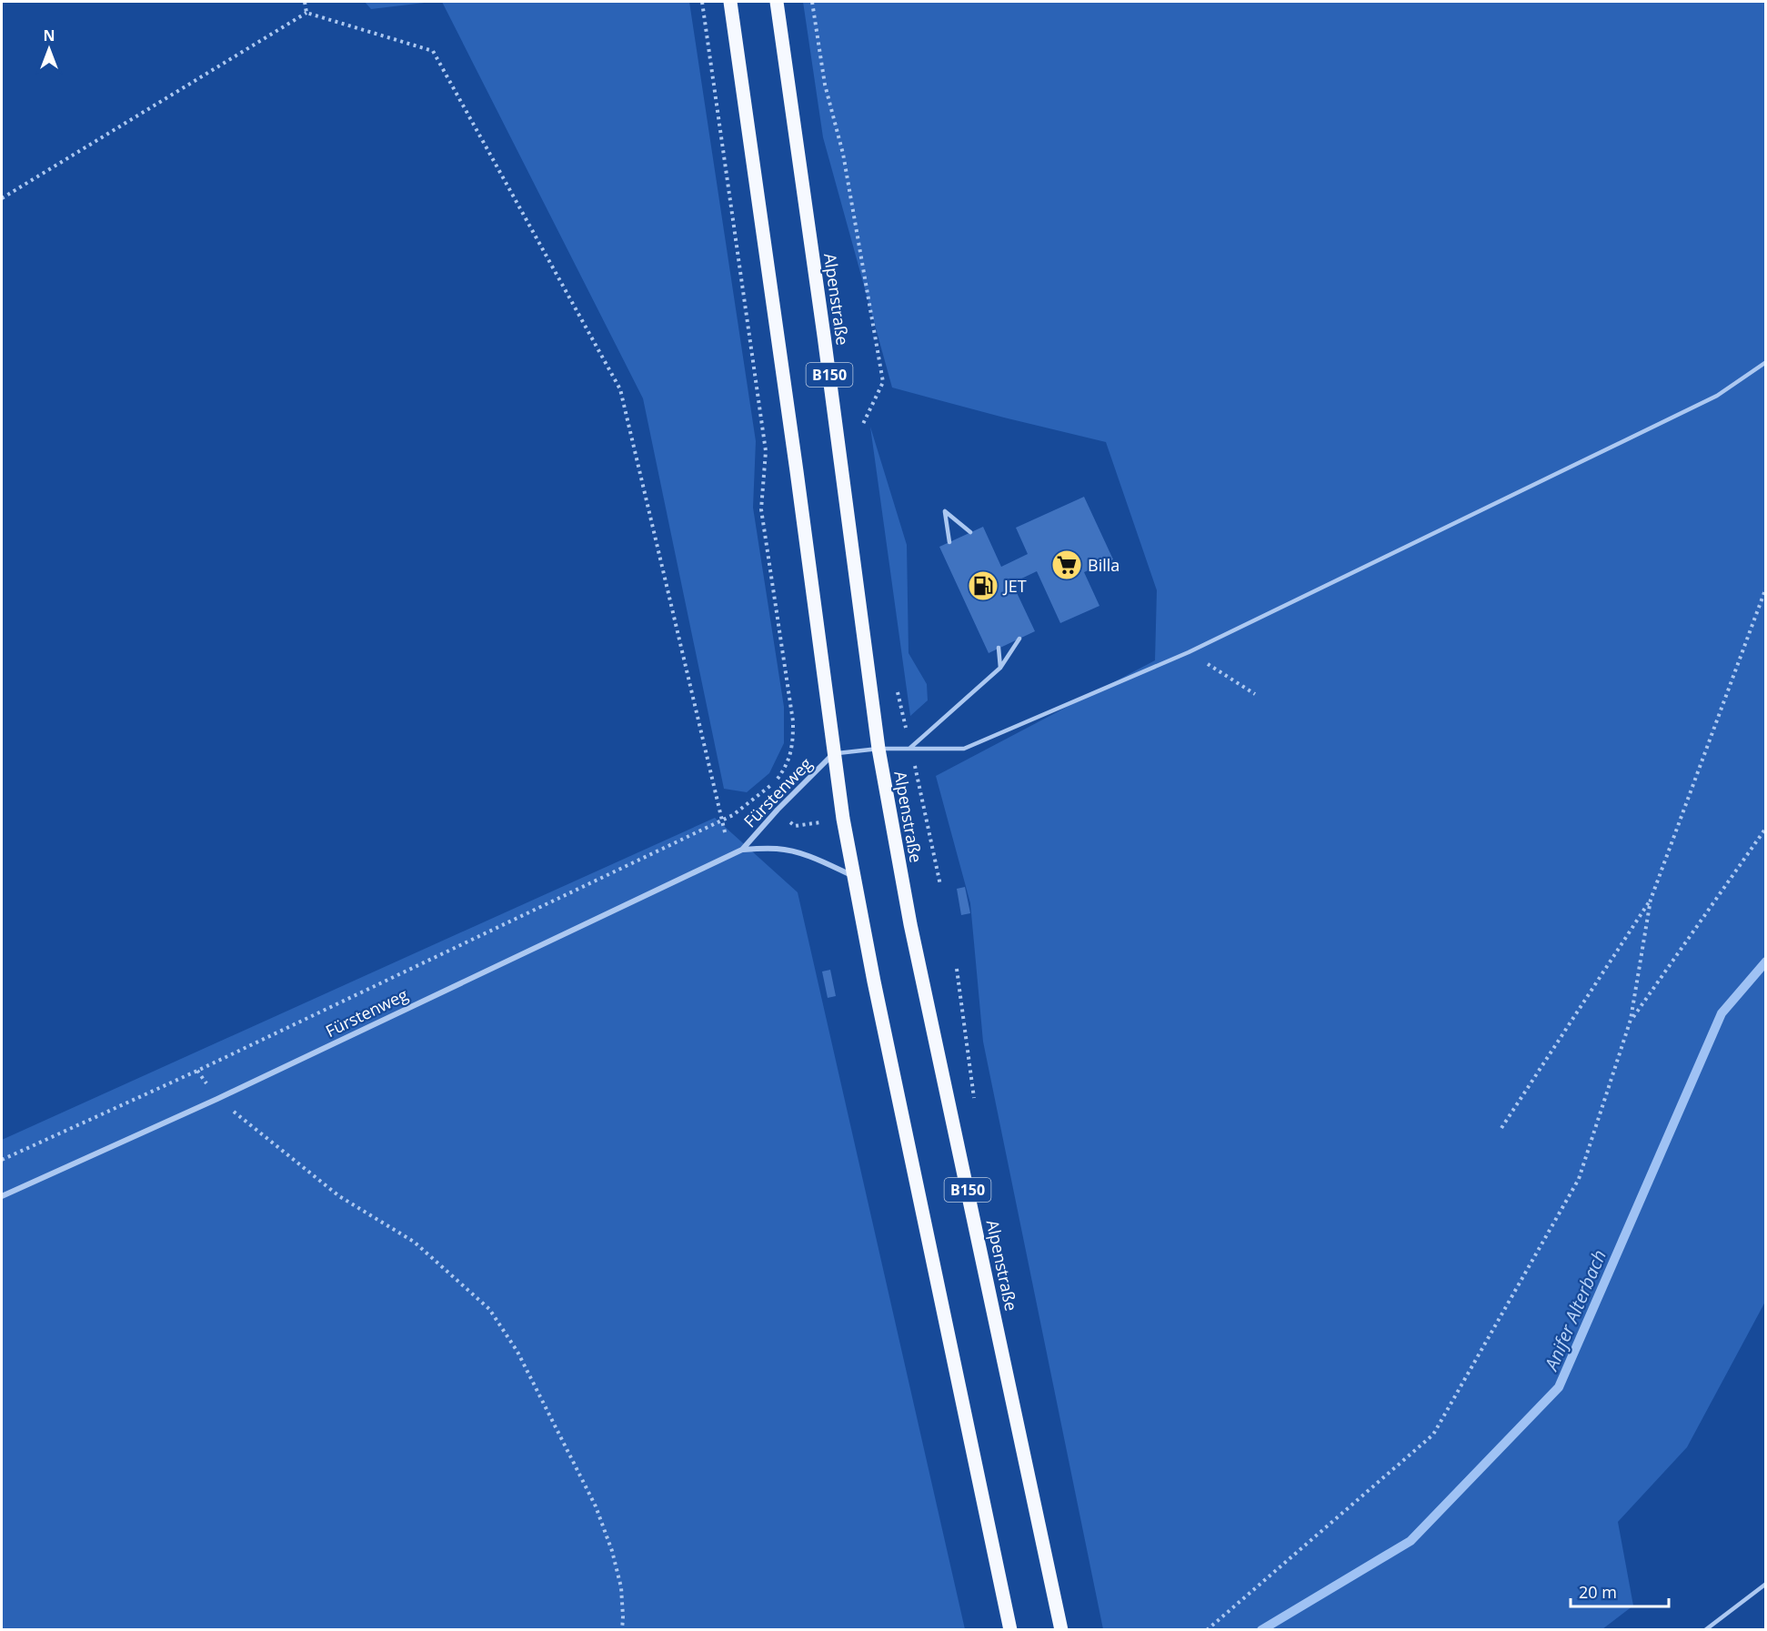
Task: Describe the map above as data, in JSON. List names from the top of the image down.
{
  "streets": {
    "main road": ["Alpenstraße", "B150"],
    "street": ["Fürstenweg"]
  },
  "crossings": [
    ["B150", "Fürstenweg"]
  ],
  "water": ["Anifer Alterbach"],
  "places": {
    "supermarket": ["Billa"],
    "fuel station": ["JET"]
  },
  "scale_bar": "20 m",
  "north": "top"
}
